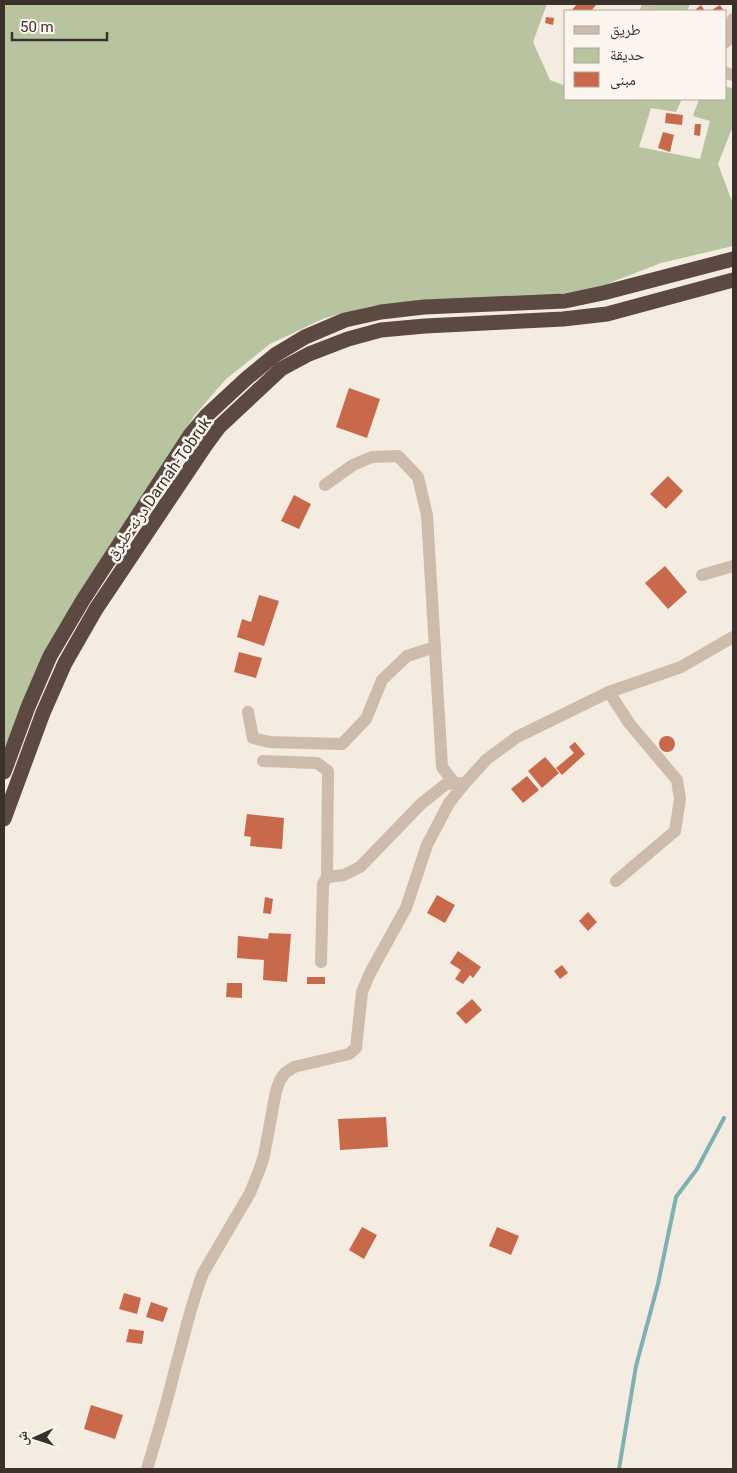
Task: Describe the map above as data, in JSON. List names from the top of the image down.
{
  "streets": {
    "highway": ["درنه-طبرق Darnah-Tobruk"]
  },
  "legend": ["طريق", "حديقة", "مبنى"],
  "scale_bar": "50 m",
  "north": "left"
}
